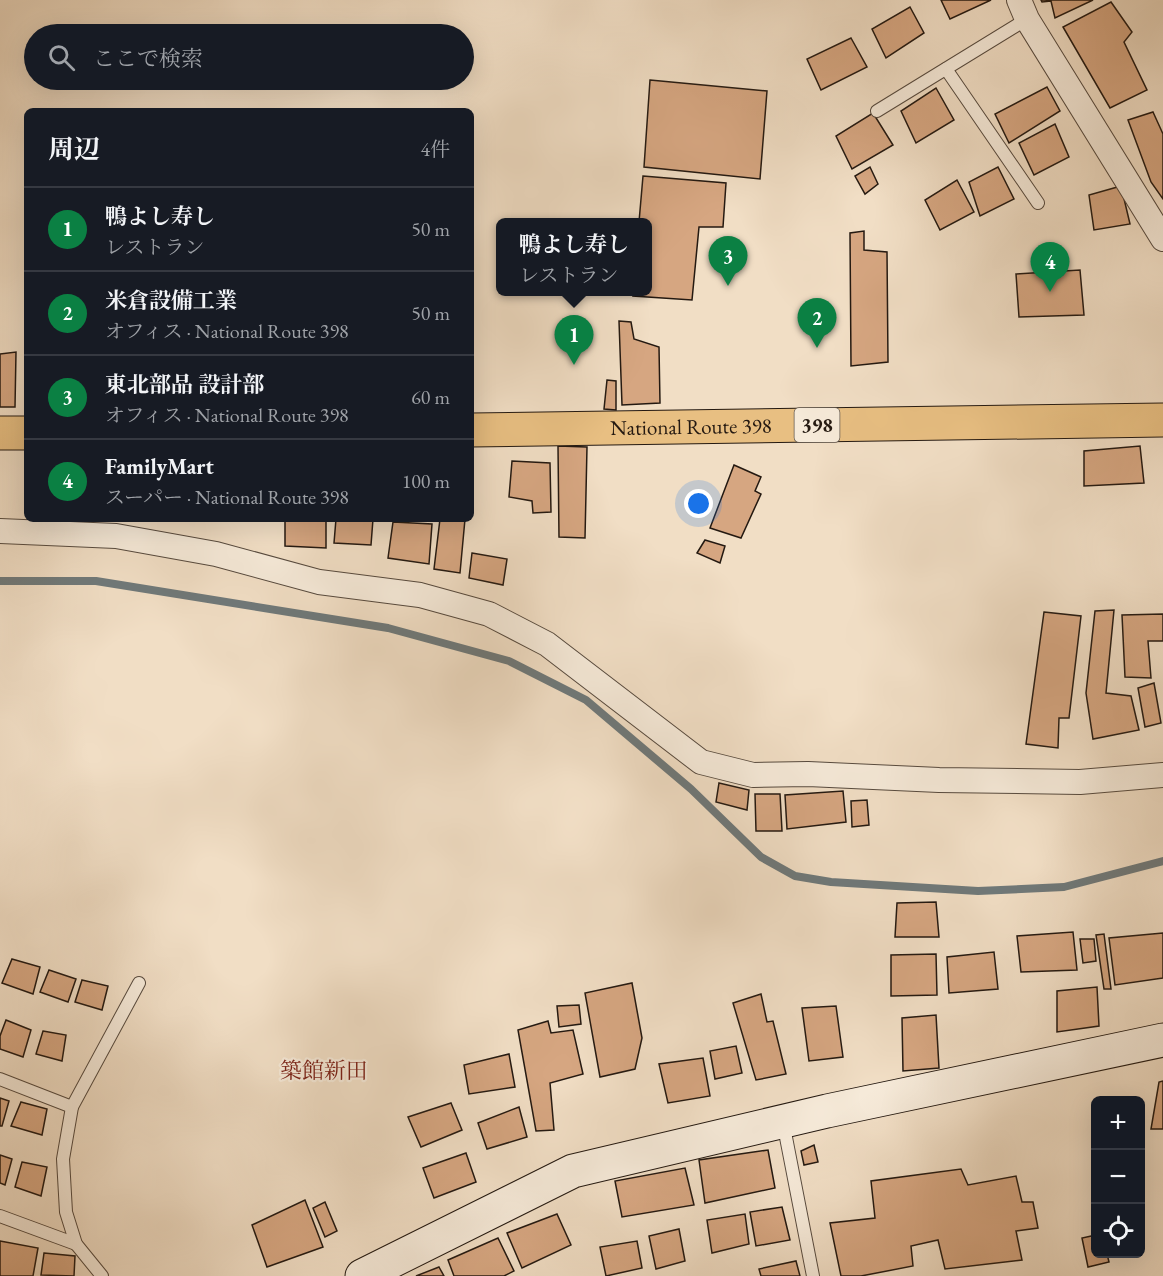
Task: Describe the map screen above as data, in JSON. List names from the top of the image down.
{
  "streets": {
    "highway": ["398", "National Route 398"]
  },
  "districts": ["築館新田"],
  "page": {
    "search": "ここで検索",
    "heading": ["周辺", "4件"],
    "list": [
      {
        "mark": "1",
        "name": "鴨よし寿し",
        "note": "レストラン",
        "value": "50 m"
      },
      {
        "mark": "2",
        "name": "米倉設備工業",
        "note": "オフィス · National Route 398",
        "value": "50 m"
      },
      {
        "mark": "3",
        "name": "東北部品 設計部",
        "note": "オフィス · National Route 398",
        "value": "60 m"
      },
      {
        "mark": "4",
        "name": "FamilyMart",
        "note": "スーパー · National Route 398",
        "value": "100 m"
      }
    ],
    "popup": ["鴨よし寿し", "レストラン"],
    "pins": [
      "3",
      "4",
      "2",
      "1"
    ],
    "map_buttons": ["+", "−"]
  }
}
